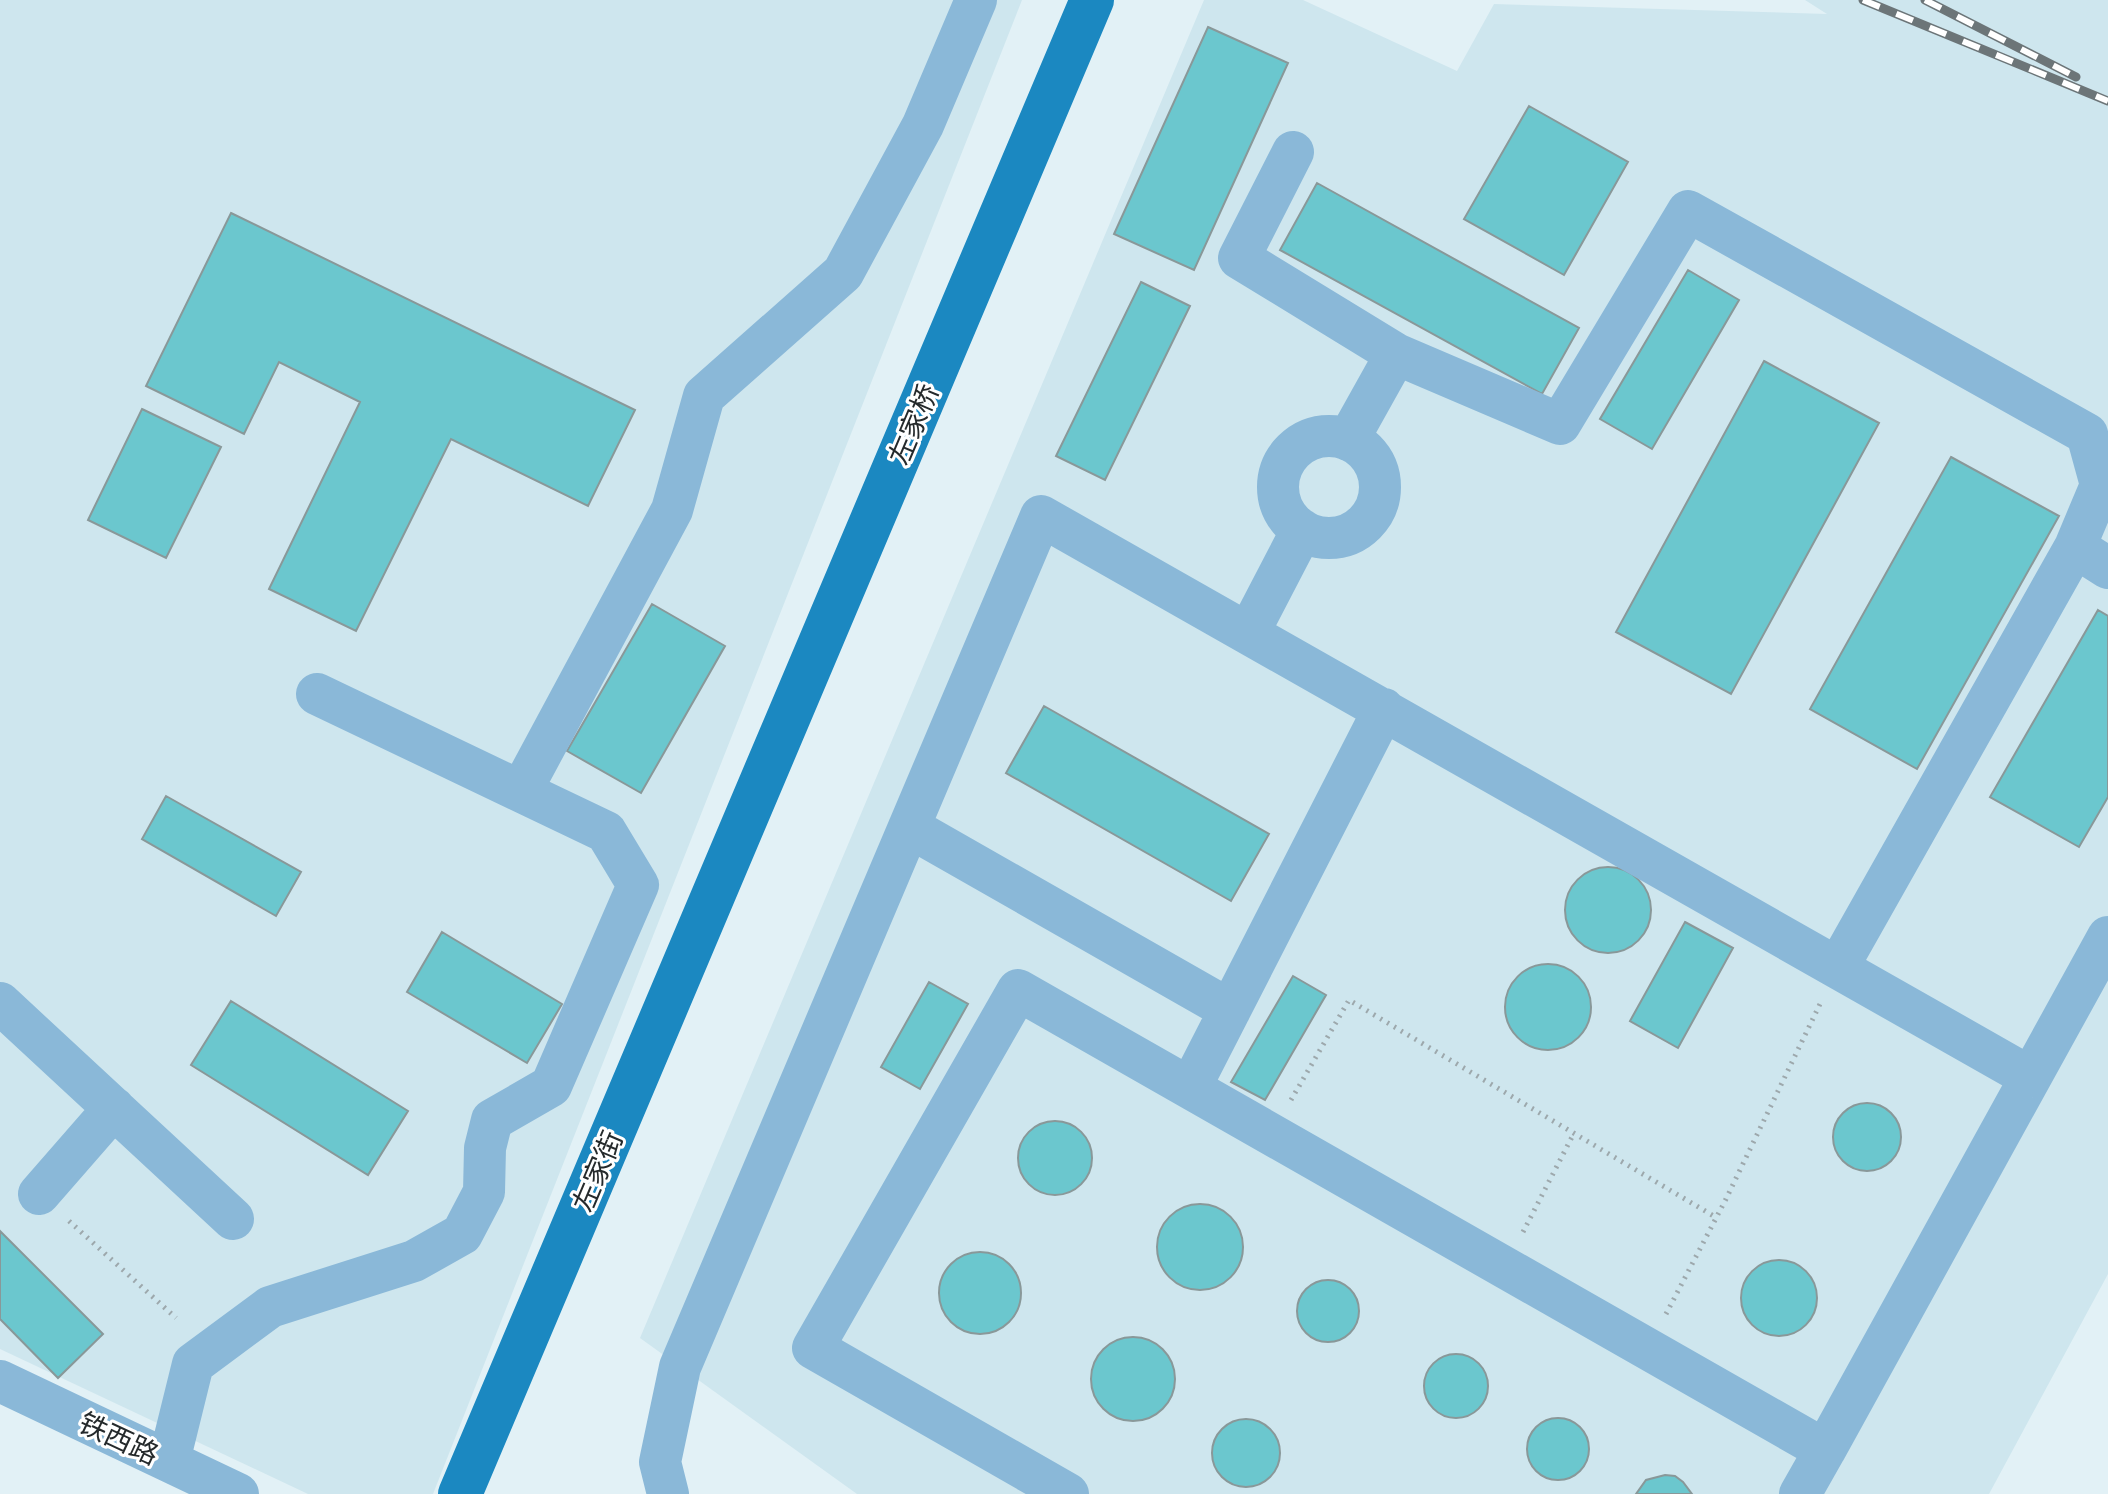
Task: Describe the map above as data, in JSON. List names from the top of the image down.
{
  "streets": {
    "main road": ["左家桥", "左家街"],
    "street": ["铁西路"]
  },
  "crossings": [
    ["左家桥", "左家街"]
  ]
}
